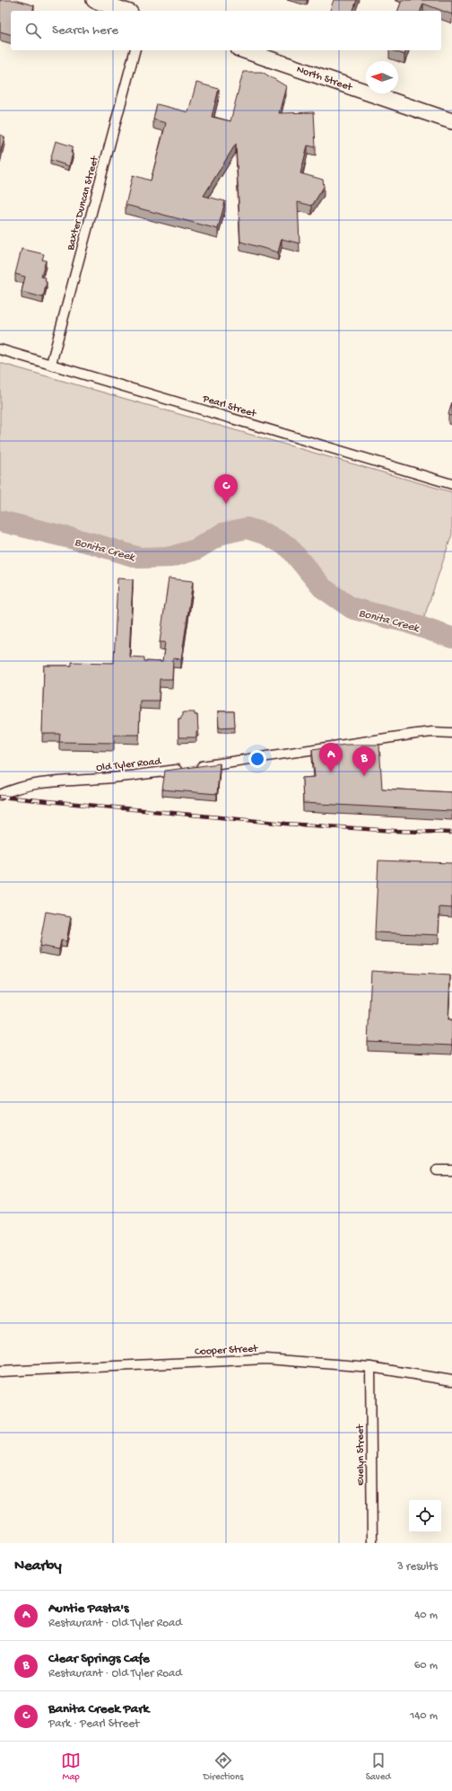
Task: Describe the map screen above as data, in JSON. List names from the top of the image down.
{
  "streets": {
    "main road": ["North Street"],
    "street": [
      "Baxter Duncan Street",
      "Pearl Street",
      "Old Tyler Road",
      "Cooper Street",
      "Evelyn Street"
    ]
  },
  "crossings": [
    ["Baxter Duncan Street", "Pearl Street"],
    ["Cooper Street", "Evelyn Street"]
  ],
  "water": ["Bonita Creek"],
  "north": "left",
  "page": {
    "search": "Search here",
    "pins": ["C", "A", "B"],
    "heading": ["Nearby", "3 results"],
    "list": [
      {
        "mark": "A",
        "name": "Auntie Pasta's",
        "note": "Restaurant · Old Tyler Road",
        "value": "40 m"
      },
      {
        "mark": "B",
        "name": "Clear Springs Cafe",
        "note": "Restaurant · Old Tyler Road",
        "value": "60 m"
      },
      {
        "mark": "C",
        "name": "Banita Creek Park",
        "note": "Park · Pearl Street",
        "value": "140 m"
      }
    ],
    "nav": ["Map", "Directions", "Saved"]
  }
}
